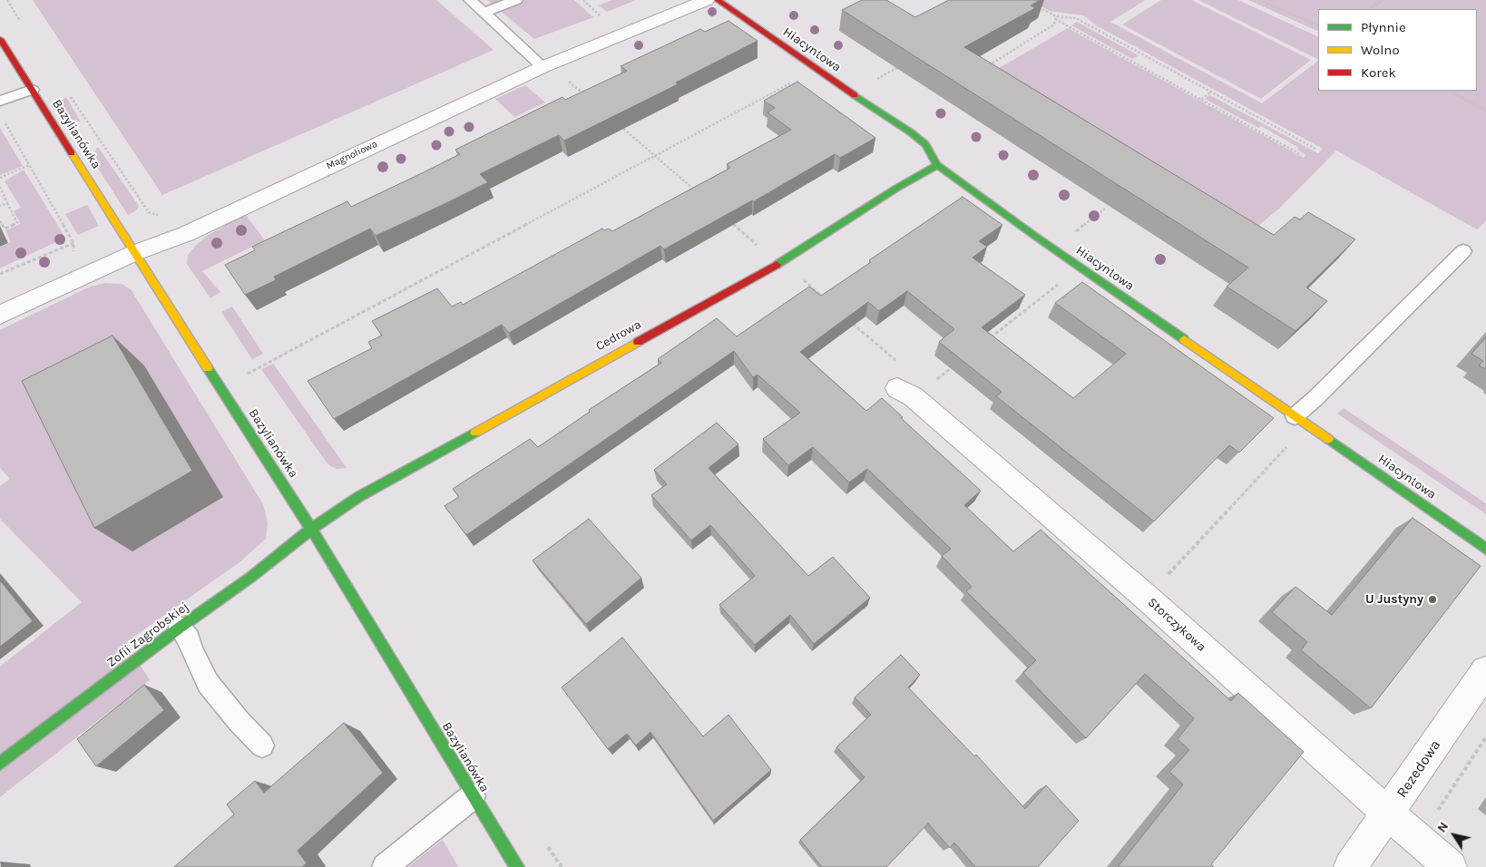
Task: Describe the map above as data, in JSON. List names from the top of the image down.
{
  "streets": {
    "street": [
      "Hiacyntowa",
      "Bazylianówka",
      "Magnoliowa",
      "Cedrowa",
      "Storczykowa",
      "Zofii Zagrobskiej",
      "Rezedowa"
    ]
  },
  "crossings": [
    ["Hiacyntowa", "Cedrowa"],
    ["Bazylianówka", "Magnoliowa"],
    ["Bazylianówka", "Cedrowa"],
    ["Bazylianówka", "Zofii Zagrobskiej"],
    ["Cedrowa", "Zofii Zagrobskiej"],
    ["Storczykowa", "Rezedowa"]
  ],
  "places": ["U Justyny"],
  "legend": ["Płynnie", "Wolno", "Korek"],
  "north": "top left"
}
